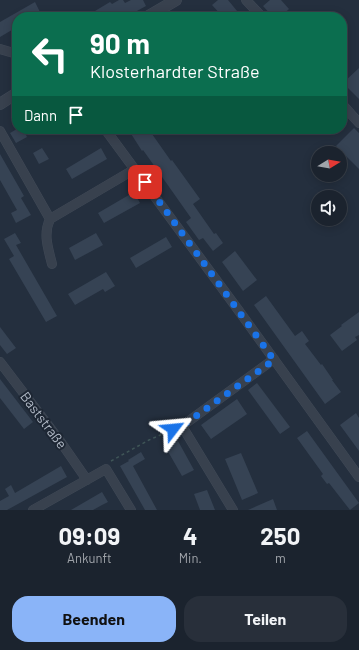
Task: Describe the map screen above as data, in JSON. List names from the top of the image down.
{
  "streets": {
    "street": ["Baststraße"]
  },
  "north": "right",
  "page": {
    "turn": ["90 m", "Klosterhardter Straße"],
    "then": "Dann",
    "eta": [
      "09:09",
      "Ankunft",
      "4",
      "Min.",
      "250",
      "m"
    ],
    "buttons": ["Beenden", "Teilen"]
  }
}
